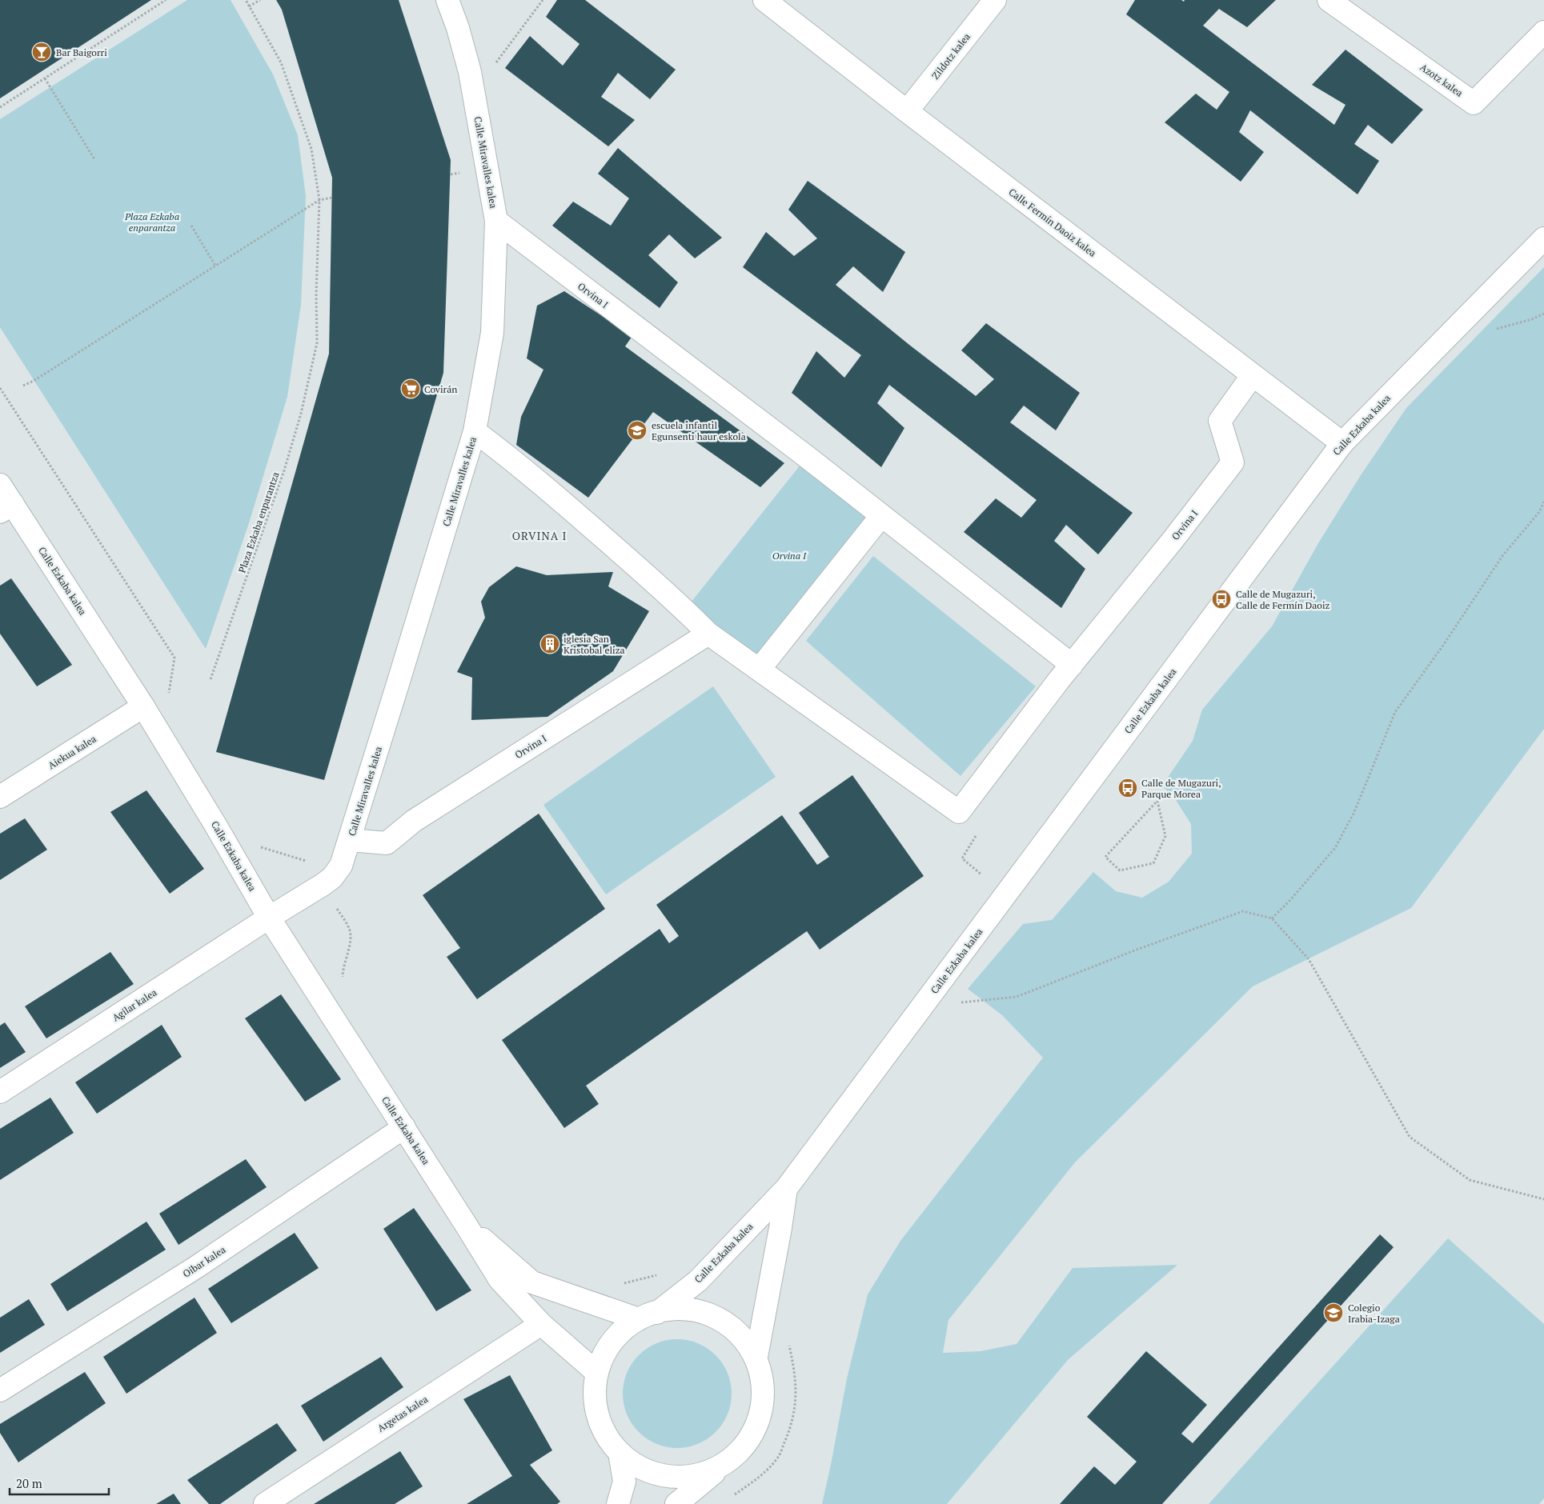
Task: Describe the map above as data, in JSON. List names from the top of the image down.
{
  "streets": {
    "street": [
      "Zildotz kalea",
      "Azotz kalea",
      "Calle Miravalles kalea",
      "Calle Fermín Daoiz kalea",
      "Orvina I",
      "Calle Ezkaba kalea",
      "Aiekua kalea",
      "Agilar kalea",
      "Oibar kalea",
      "Argetas kalea"
    ],
    "path": ["Plaza Ezkaba enparantza"]
  },
  "crossings": [
    ["Zildotz kalea", "Calle Fermín Daoiz kalea"],
    ["Calle Miravalles kalea", "Orvina I"],
    ["Calle Miravalles kalea", "Calle Ezkaba kalea"],
    ["Calle Miravalles kalea", "Agilar kalea"],
    ["Calle Fermín Daoiz kalea", "Orvina I"],
    ["Calle Fermín Daoiz kalea", "Calle Ezkaba kalea"],
    ["Calle Ezkaba kalea", "Aiekua kalea"],
    ["Calle Ezkaba kalea", "Agilar kalea"],
    ["Calle Ezkaba kalea", "Oibar kalea"],
    ["Calle Ezkaba kalea", "Argetas kalea"]
  ],
  "districts": ["ORVINA I"],
  "parks": ["Plaza Ezkaba enparantza", "Orvina I"],
  "places": {
    "bar": ["Bar Baigorri"],
    "supermarket": ["Covirán"],
    "school or university": ["escuela infantil Egunsenti haur eskola", "Colegio Irabia-Izaga"],
    "bus stop": ["Calle de Mugazuri, Calle de Fermín Daoiz", "Calle de Mugazuri, Parque Morea"],
    "building": ["iglesia San Kristobal eliza"]
  },
  "scale_bar": "20 m"
}
